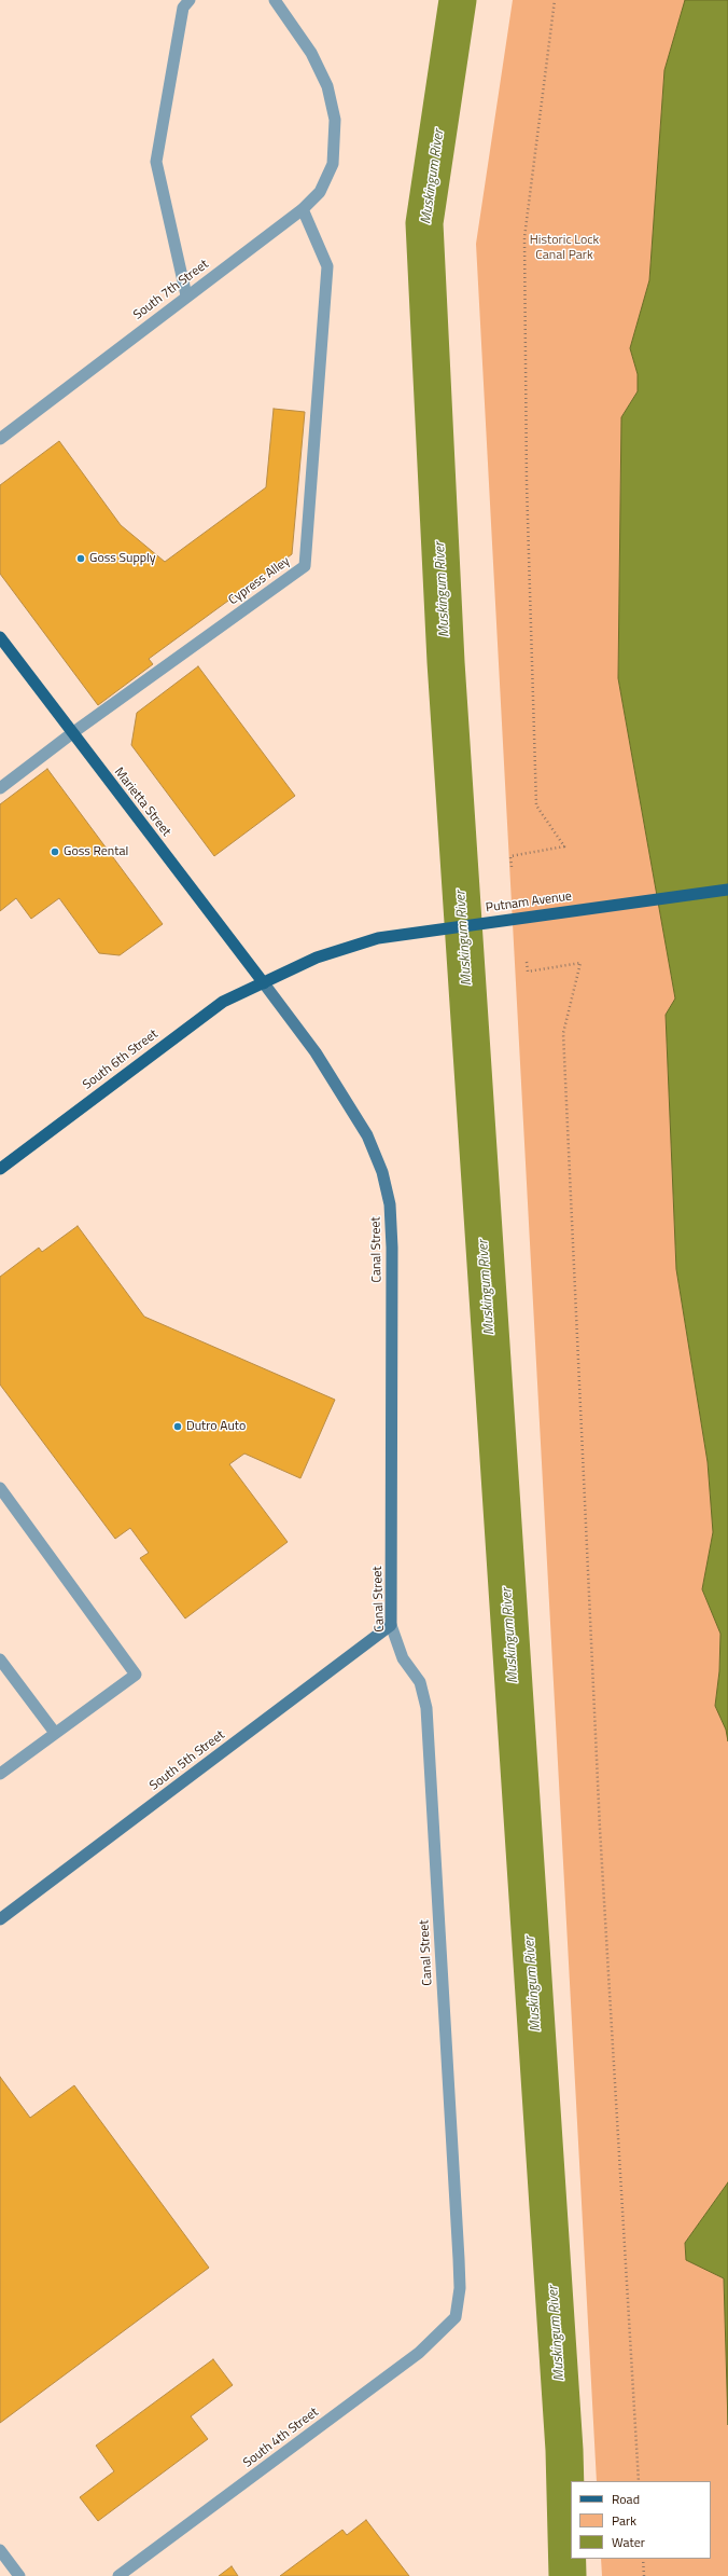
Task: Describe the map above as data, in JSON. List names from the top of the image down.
{
  "streets": {
    "main road": [
      "Marietta Street",
      "Putnam Avenue",
      "South 6th Street",
      "Canal Street",
      "South 5th Street"
    ],
    "street": ["South 7th Street", "Cypress Alley", "South 4th Street"]
  },
  "crossings": [
    ["South 7th Street", "Cypress Alley"],
    ["Cypress Alley", "Marietta Street"],
    ["Marietta Street", "Putnam Avenue"],
    ["Marietta Street", "South 6th Street"],
    ["Marietta Street", "Canal Street"],
    ["Putnam Avenue", "South 6th Street"],
    ["Putnam Avenue", "Canal Street"],
    ["South 6th Street", "Canal Street"],
    ["Canal Street", "South 5th Street"],
    ["Canal Street", "South 4th Street"]
  ],
  "water": ["Muskingum River"],
  "parks": ["Historic Lock Canal Park"],
  "places": ["Goss Supply", "Goss Rental", "Dutro Auto"],
  "legend": ["Road", "Park", "Water"]
}
